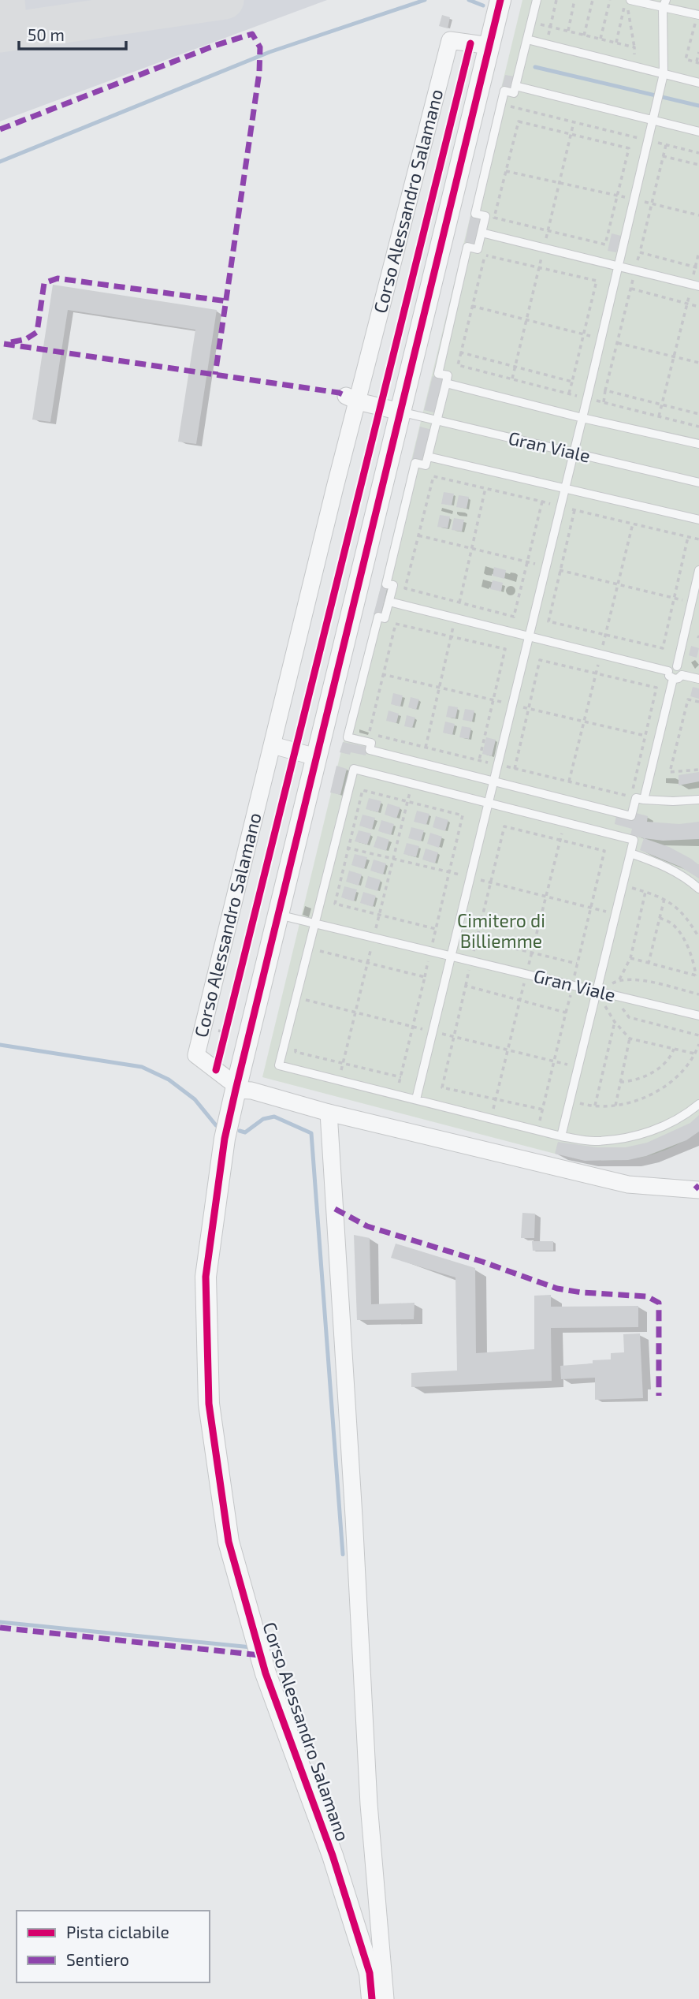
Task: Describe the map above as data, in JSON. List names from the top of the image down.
{
  "streets": {
    "street": ["Corso Alessandro Salamano"],
    "lane": ["Gran Viale"]
  },
  "crossings": [
    ["Corso Alessandro Salamano", "Gran Viale"]
  ],
  "parks": ["Cimitero di Billiemme"],
  "legend": ["Pista ciclabile", "Sentiero"],
  "scale_bar": "50 m"
}
